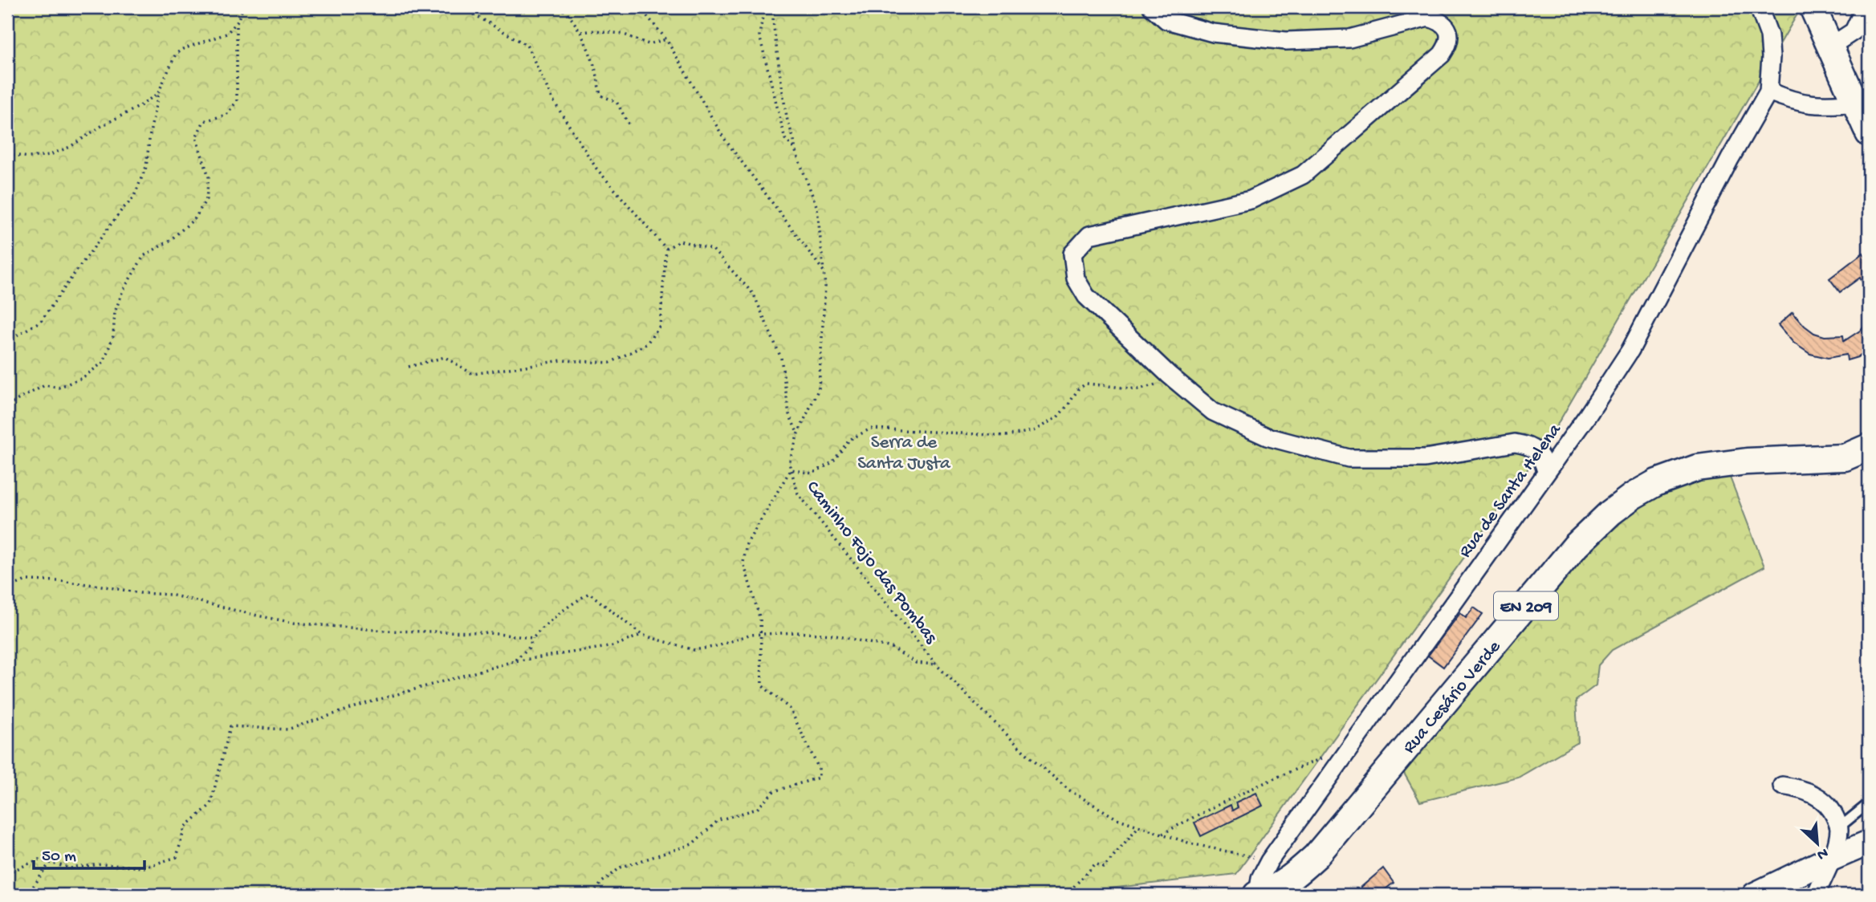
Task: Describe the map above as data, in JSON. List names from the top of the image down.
{
  "streets": {
    "main road": ["EN 209", "Rua Cesário Verde"],
    "street": ["Rua de Santa Helena"],
    "path": ["Caminho Fojo das Pombas"]
  },
  "crossings": [
    ["Rua de Santa Helena", "Caminho Fojo das Pombas"],
    ["Rua de Santa Helena", "Rua Cesário Verde"]
  ],
  "parks": ["Serra de Santa Justa"],
  "scale_bar": "50 m",
  "north": "bottom right"
}
